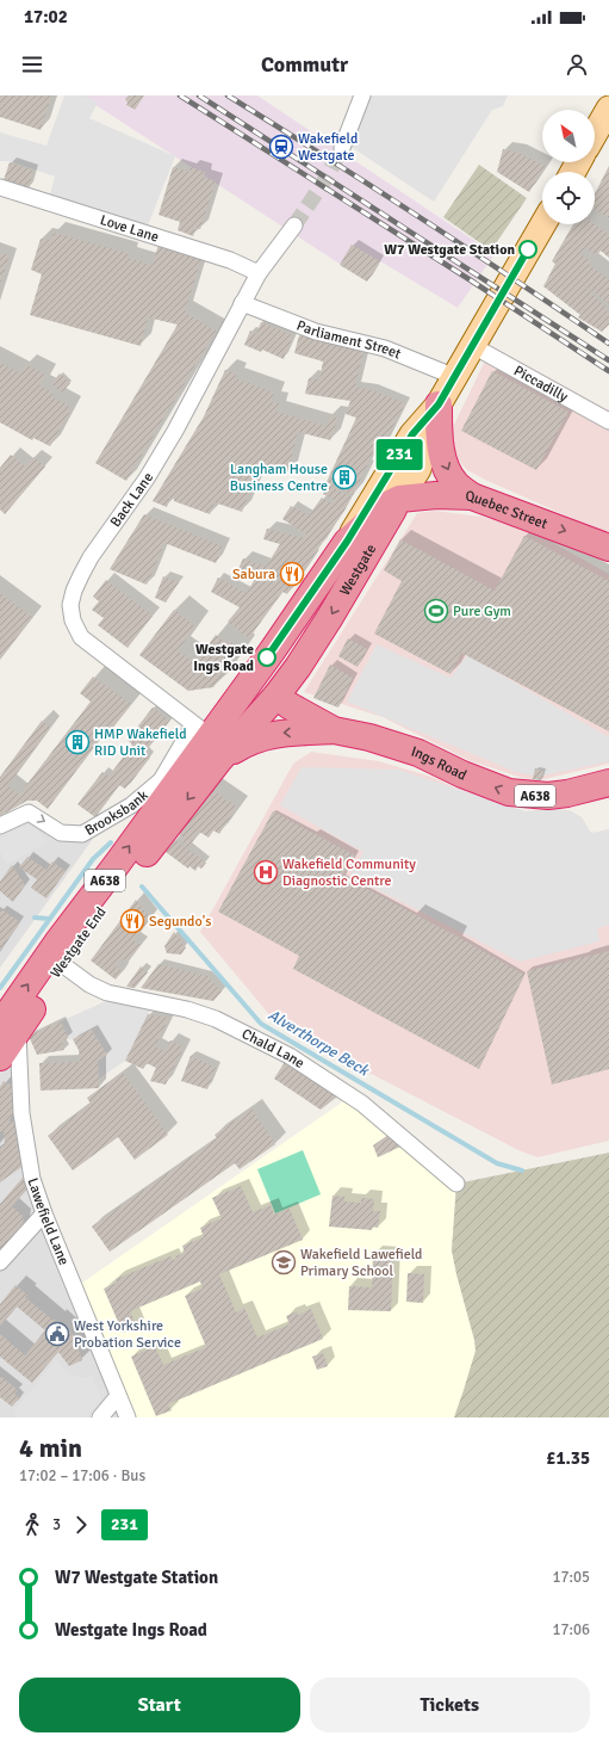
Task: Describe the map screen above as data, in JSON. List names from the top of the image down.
{
  "streets": {
    "highway": [
      "Quebec Street",
      "Westgate",
      "Ings Road",
      "A638",
      "Westgate End"
    ],
    "street": [
      "Love Lane",
      "Parliament Street",
      "Piccadilly",
      "Back Lane",
      "Brooksbank",
      "Chald Lane",
      "Lawefield Lane"
    ]
  },
  "crossings": [
    ["Love Lane", "Back Lane"],
    ["Parliament Street", "Back Lane"],
    ["Parliament Street", "Westgate"],
    ["Piccadilly", "Westgate"],
    ["Back Lane", "Westgate End"],
    ["Quebec Street", "Westgate"],
    ["Quebec Street", "A638"],
    ["Westgate", "Ings Road"],
    ["Westgate", "A638"],
    ["Westgate", "Westgate End"],
    ["Ings Road", "A638"],
    ["A638", "Westgate End"],
    ["Brooksbank", "Westgate End"],
    ["Westgate End", "Chald Lane"],
    ["Westgate End", "Lawefield Lane"]
  ],
  "one_way": ["Quebec Street", "Ings Road", "Brooksbank"],
  "water": ["Alverthorpe Beck"],
  "places": {
    "station": ["Wakefield Westgate"],
    "other": ["W7 Westgate Station", "Westgate Ings Road"],
    "building": ["Langham House Business Centre", "HMP Wakefield RID Unit"],
    "restaurant": ["Sabura", "Segundo's"],
    "sports": ["Pure Gym"],
    "hospital": ["Wakefield Community Diagnostic Centre"],
    "school or university": ["Wakefield Lawefield Primary School"],
    "public building": ["West Yorkshire Probation Service"]
  },
  "lines": ["bus line 231"],
  "north": "top left",
  "page": {
    "status": "17:02",
    "header": "Commutr",
    "on_map": "231",
    "heading": ["4 min", "17:02 – 17:06 · Bus", "£1.35"],
    "legs": ["3", "231"],
    "list": [
      {
        "name": "W7 Westgate Station",
        "value": "17:05"
      },
      {
        "name": "Westgate Ings Road",
        "value": "17:06"
      }
    ],
    "buttons": ["Start", "Tickets"]
  }
}
